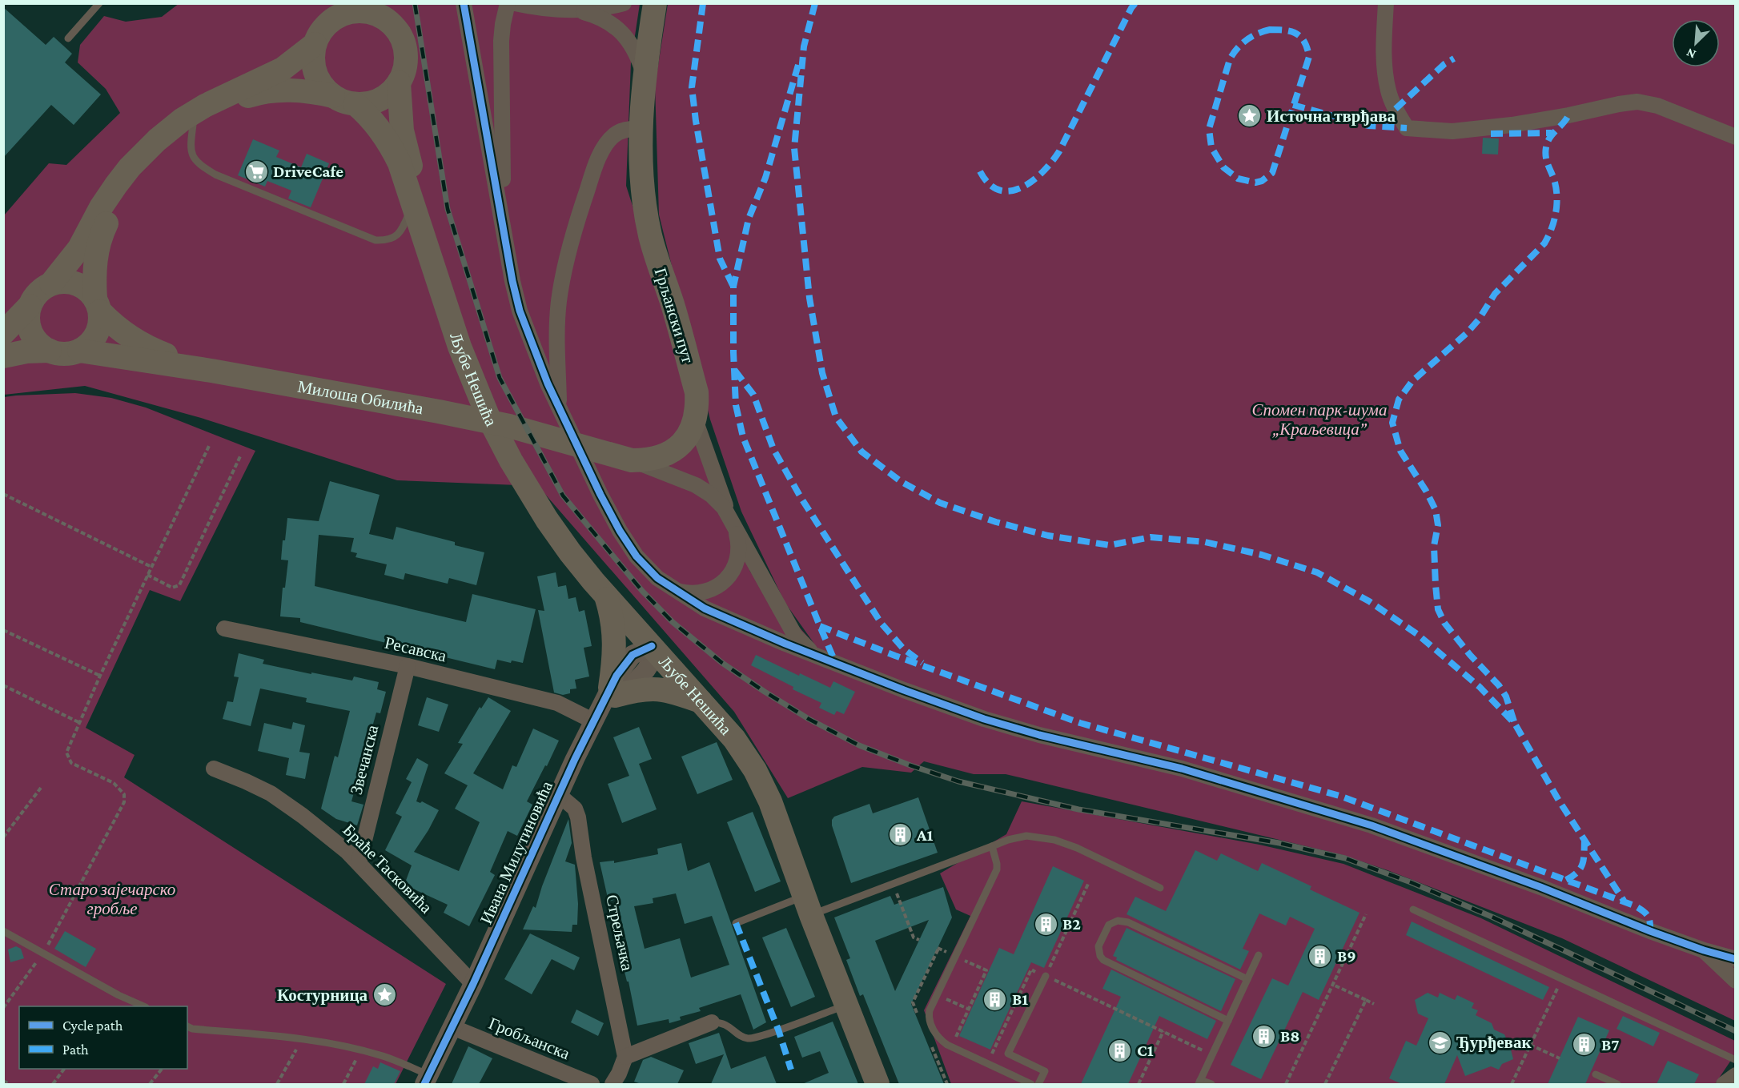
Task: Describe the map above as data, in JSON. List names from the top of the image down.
{
  "streets": {
    "main road": ["Грљански пут", "Љубе Нешића", "Милоша Обилића"],
    "street": [
      "Ресавска",
      "Звечанска",
      "Ивана Милутиновића",
      "Браће Тасковића",
      "Стрељачка",
      "Гробљанска"
    ]
  },
  "crossings": [
    ["Грљански пут", "Милоша Обилића"],
    ["Љубе Нешића", "Ивана Милутиновића"],
    ["Ресавска", "Звечанска"],
    ["Ресавска", "Ивана Милутиновића"],
    ["Звечанска", "Браће Тасковића"],
    ["Ивана Милутиновића", "Браће Тасковића"],
    ["Ивана Милутиновића", "Стрељачка"],
    ["Ивана Милутиновића", "Гробљанска"]
  ],
  "parks": ["Спомен парк-шума „Краљевица”", "Старо зајечарско гробље"],
  "places": {
    "place": ["Источна тврђава", "Костурница"],
    "supermarket": ["DriveCafe"],
    "building": [
      "A1",
      "B2",
      "B9",
      "B1",
      "B8",
      "B7",
      "C1"
    ],
    "school or university": ["Ђурђевак"]
  },
  "legend": ["Cycle path", "Path"],
  "north": "bottom left"
}
